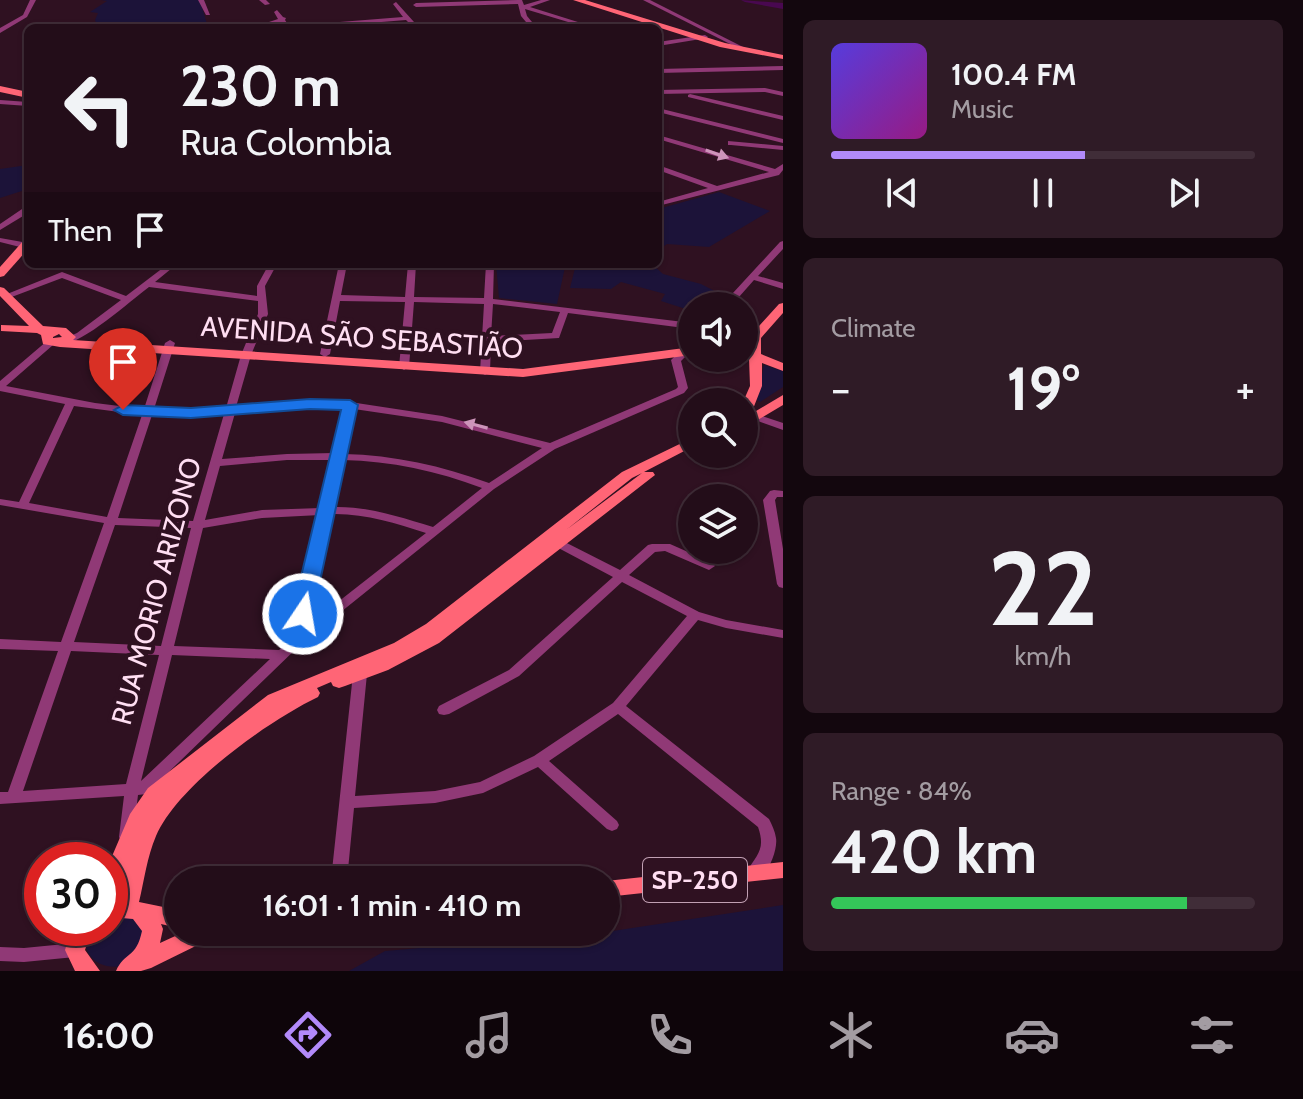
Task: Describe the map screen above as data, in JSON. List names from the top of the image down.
{
  "streets": {
    "main road": ["AVENIDA SÃO SEBASTIÃO", "SP-250"],
    "street": ["RUA MORIO ARIZONO"]
  },
  "crossings": [
    ["AVENIDA SÃO SEBASTIÃO", "RUA MORIO ARIZONO"]
  ],
  "page": {
    "turn": ["230 m", "Rua Colombia"],
    "song": ["100.4 FM", "Music"],
    "then": "Then",
    "tile": [
      "Climate",
      ["22", "km/h"],
      ["Range · 84%", "420 km"]
    ],
    "heat": ["−", "19°", "+"],
    "limit": "30",
    "trip": "16:01 · 1 min · 410 m",
    "tabs": "16:00"
  }
}
